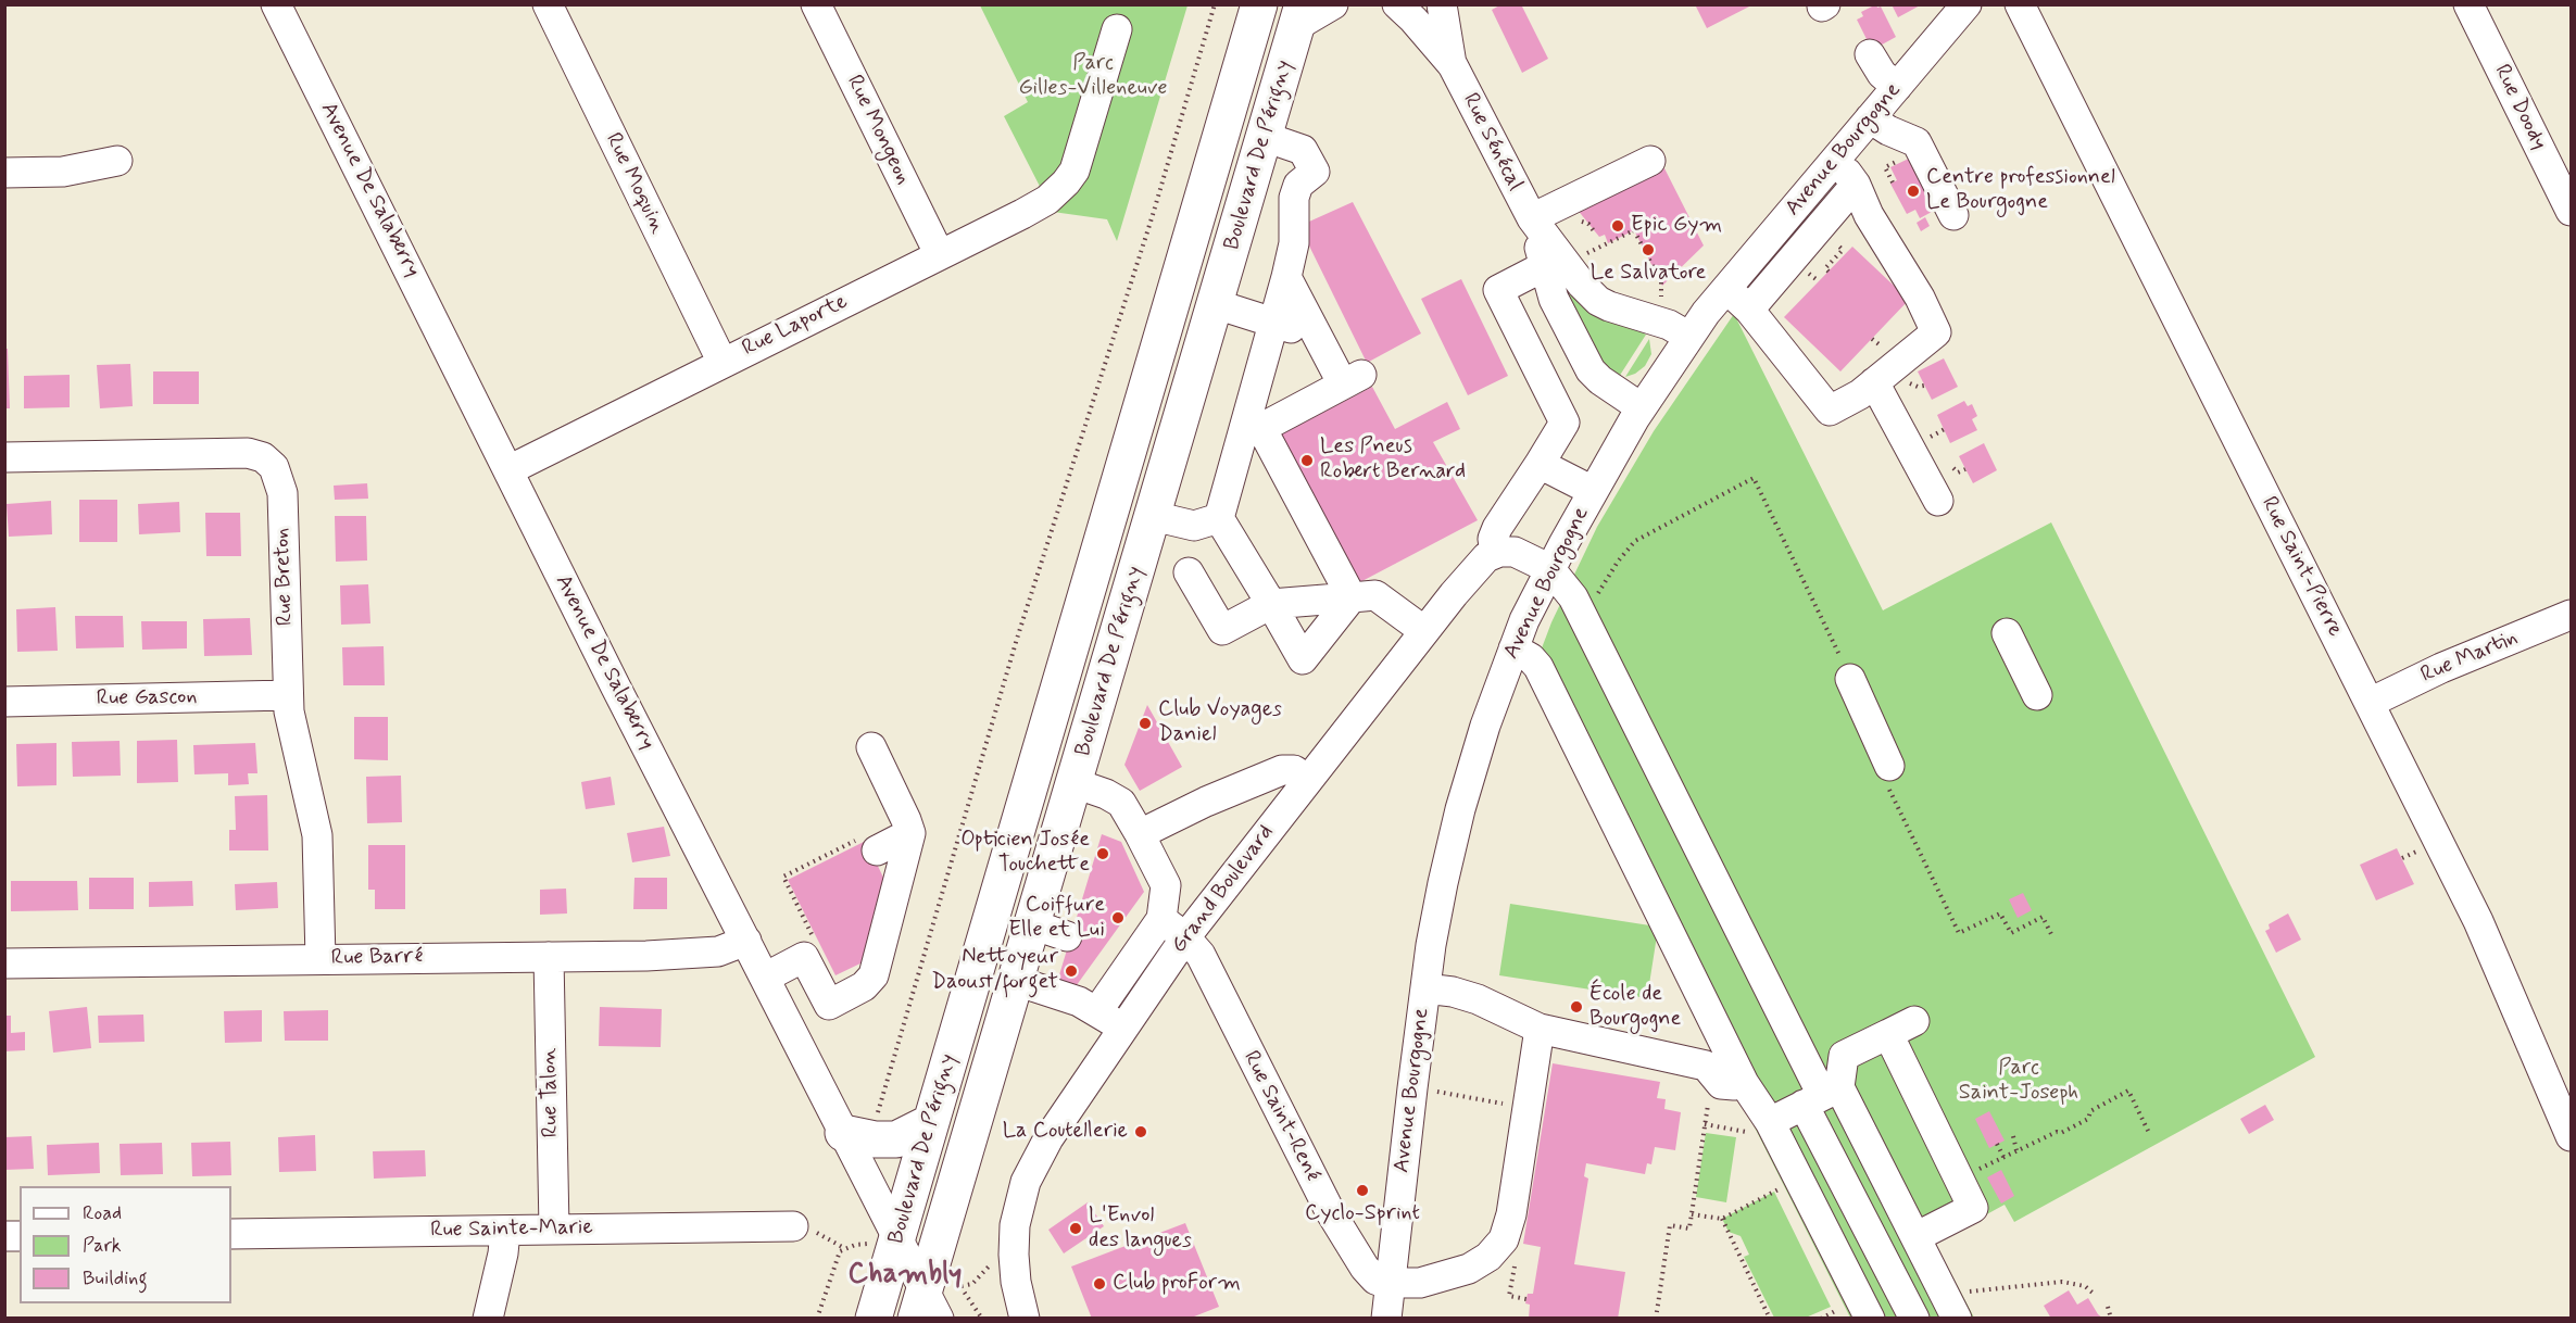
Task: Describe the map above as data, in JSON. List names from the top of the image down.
{
  "streets": {
    "main road": ["Boulevard De Périgny"],
    "street": [
      "Rue Doody",
      "Rue Mongeon",
      "Rue Sénécal",
      "Avenue Bourgogne",
      "Rue Moquin",
      "Avenue De Salaberry",
      "Rue Laporte",
      "Rue Saint-Pierre",
      "Rue Breton",
      "Rue Martin",
      "Rue Gascon",
      "Grand Boulevard",
      "Rue Barré",
      "Rue Talon",
      "Rue Saint-René",
      "Rue Sainte-Marie"
    ]
  },
  "crossings": [
    ["Rue Mongeon", "Rue Laporte"],
    ["Rue Sénécal", "Avenue Bourgogne"],
    ["Avenue Bourgogne", "Rue Saint-René"],
    ["Boulevard De Périgny", "Avenue De Salaberry"],
    ["Rue Moquin", "Rue Laporte"],
    ["Avenue De Salaberry", "Rue Laporte"],
    ["Avenue De Salaberry", "Rue Barré"],
    ["Rue Saint-Pierre", "Rue Martin"],
    ["Rue Breton", "Rue Gascon"],
    ["Rue Breton", "Rue Barré"],
    ["Grand Boulevard", "Rue Saint-René"],
    ["Rue Barré", "Rue Talon"],
    ["Rue Talon", "Rue Sainte-Marie"]
  ],
  "districts": ["Chambly"],
  "parks": ["Parc Gilles-Villeneuve", "Parc Saint-Joseph"],
  "places": [
    "Centre professionnel Le Bourgogne",
    "Epic Gym",
    "Le Salvatore",
    "Les Pneus Robert Bernard",
    "Club Voyages Daniel",
    "Opticien Josée Touchette",
    "Coiffure Elle et Lui",
    "Nettoyeur Daoust/forget",
    "École de Bourgogne",
    "La Coutellerie",
    "Cyclo-Sprint",
    "L'Envol des langues",
    "Club proForm"
  ],
  "legend": ["Road", "Park", "Building"]
}
